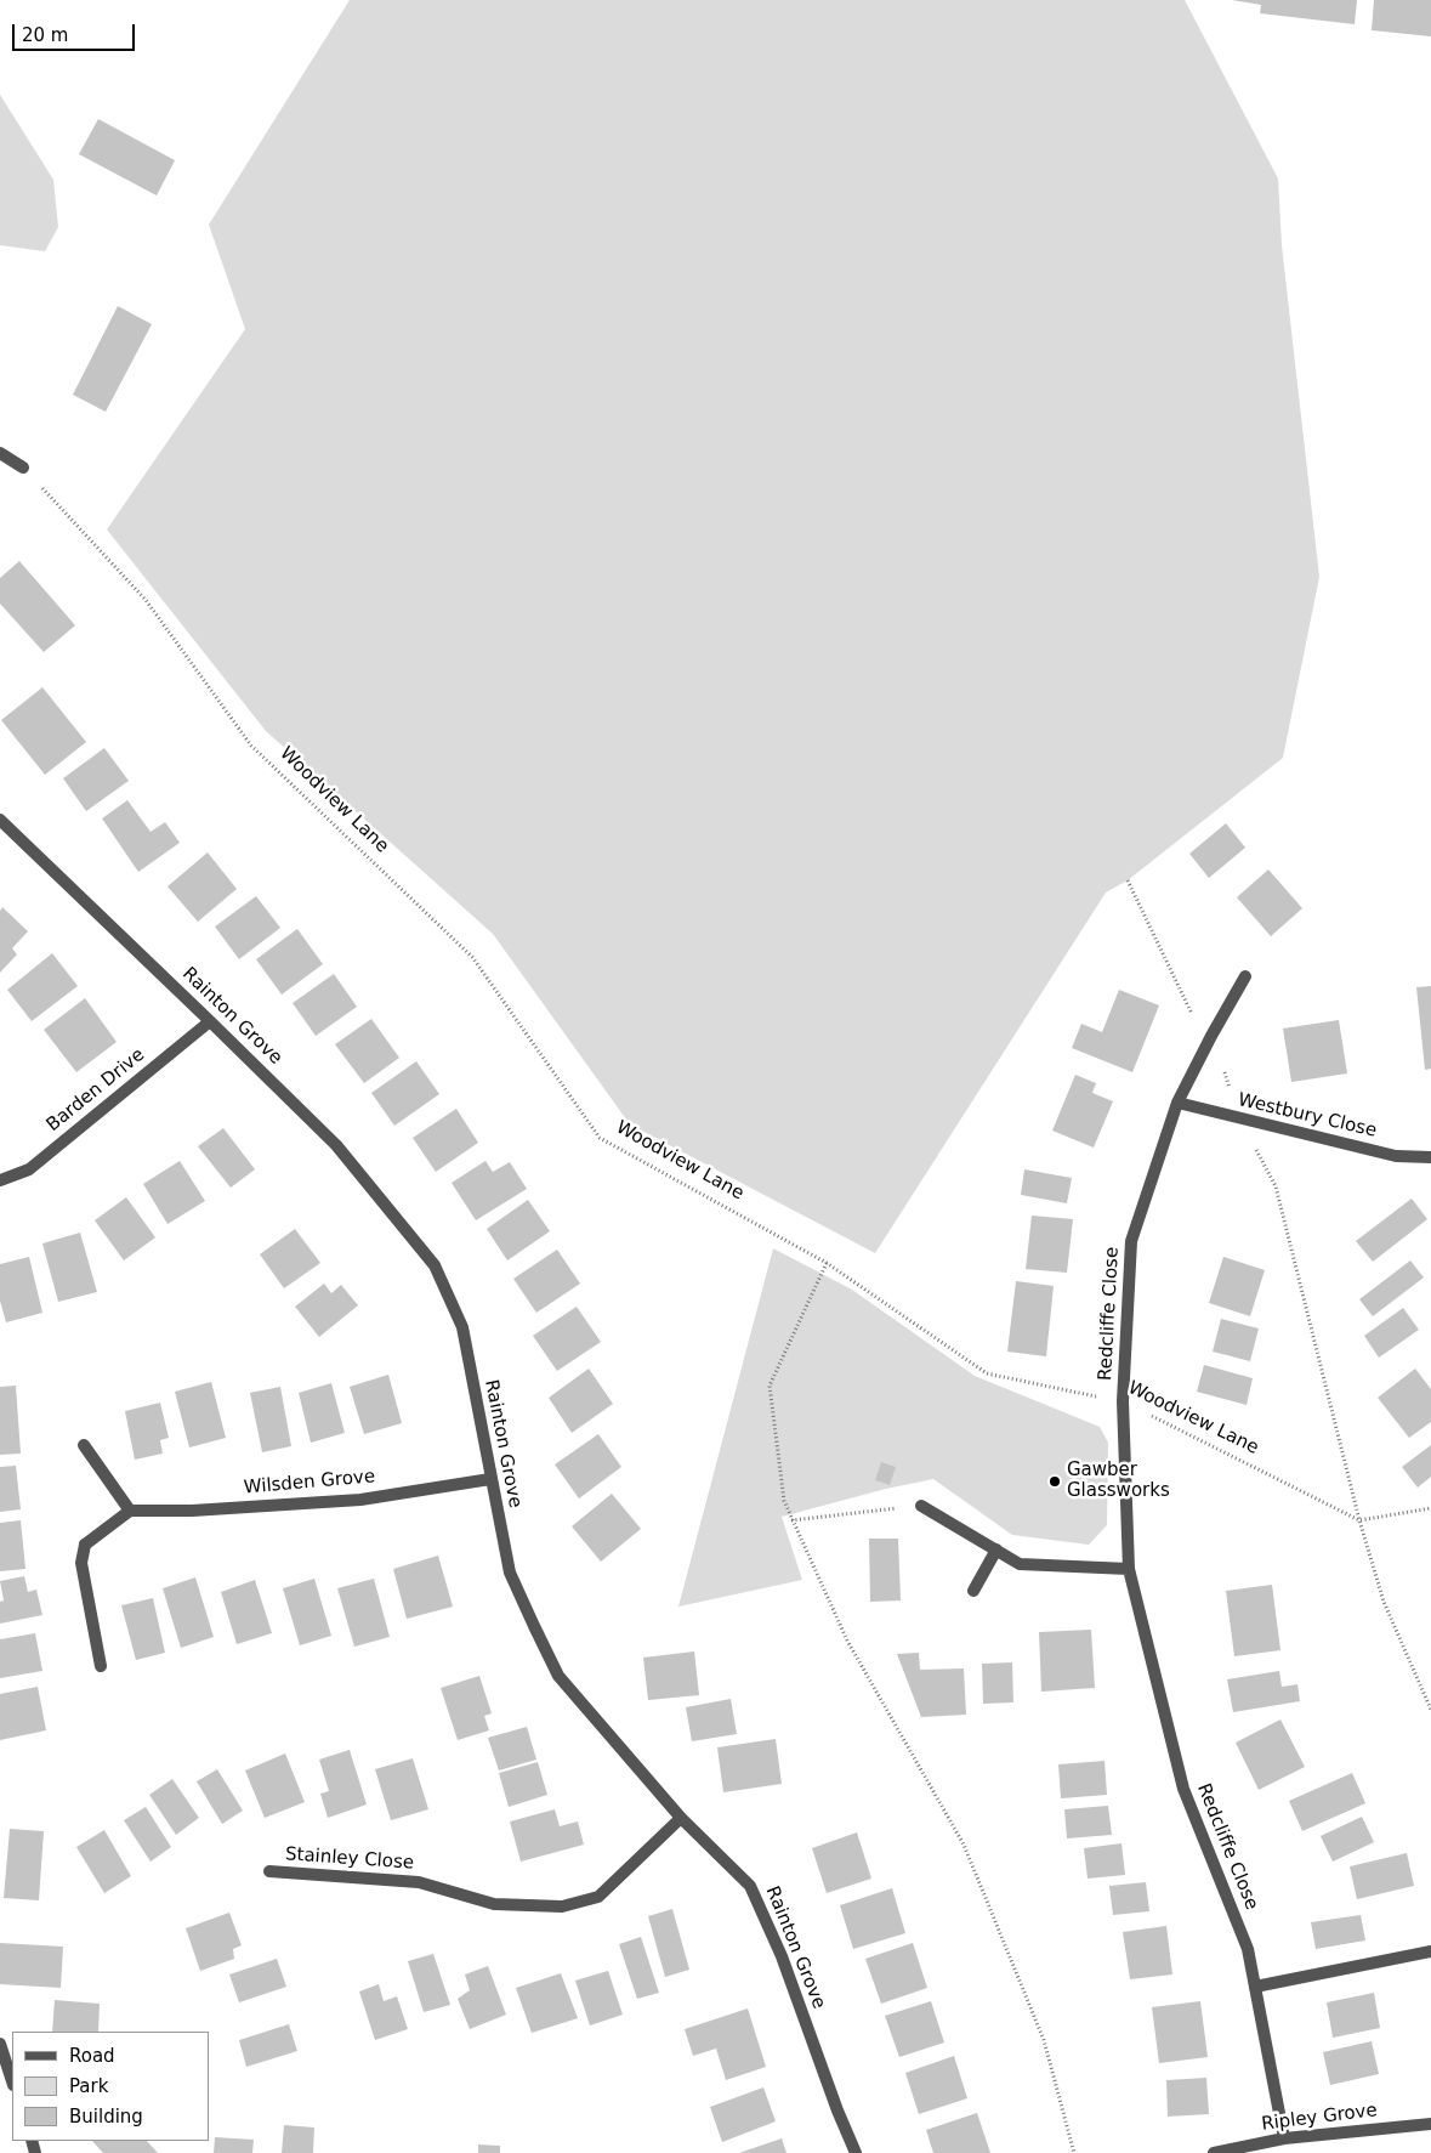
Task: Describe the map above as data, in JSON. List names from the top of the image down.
{
  "streets": {
    "street": [
      "Rainton Grove",
      "Barden Drive",
      "Westbury Close",
      "Redcliffe Close",
      "Wilsden Grove",
      "Stainley Close",
      "Ripley Grove"
    ],
    "path": ["Woodview Lane"]
  },
  "crossings": [
    ["Woodview Lane", "Redcliffe Close"],
    ["Rainton Grove", "Barden Drive"],
    ["Rainton Grove", "Wilsden Grove"],
    ["Rainton Grove", "Stainley Close"],
    ["Westbury Close", "Redcliffe Close"],
    ["Redcliffe Close", "Ripley Grove"]
  ],
  "places": ["Gawber Glassworks"],
  "legend": ["Road", "Park", "Building"],
  "scale_bar": "20 m"
}
